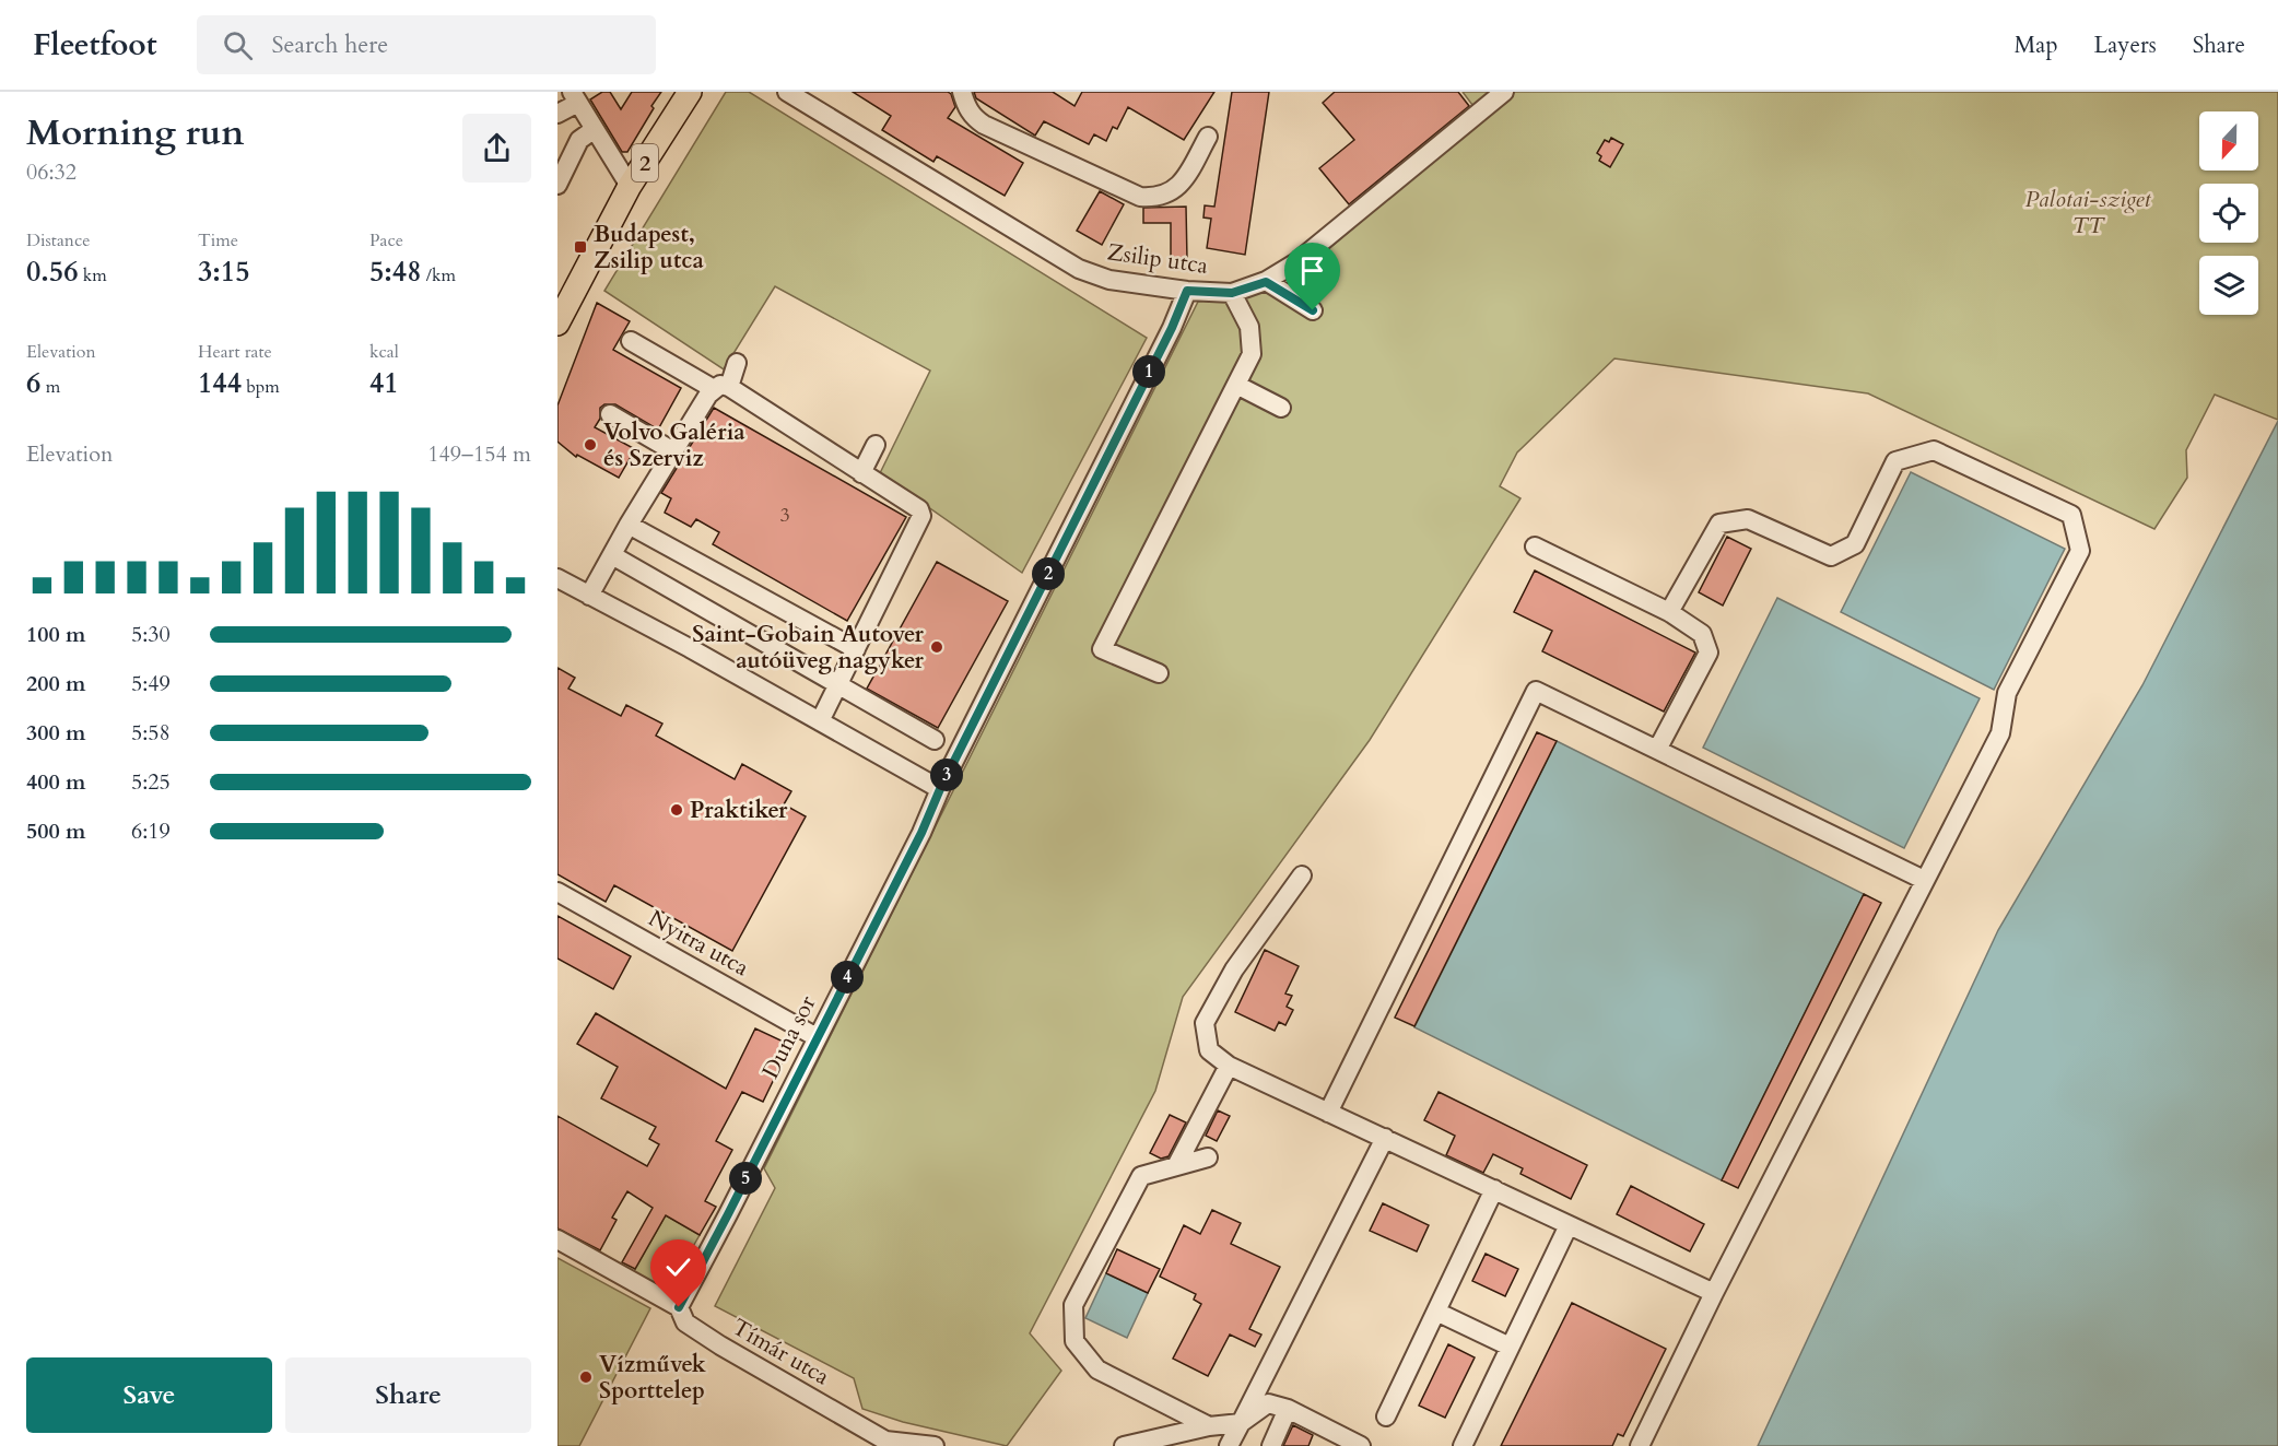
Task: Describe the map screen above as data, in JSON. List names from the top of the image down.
{
  "streets": {
    "main road": ["2"],
    "street": [
      "Zsilip utca",
      "Nyitra utca",
      "Duna sor",
      "Tímár utca"
    ]
  },
  "crossings": [
    ["Zsilip utca", "Duna sor"],
    ["Nyitra utca", "Duna sor"],
    ["Duna sor", "Tímár utca"]
  ],
  "parks": ["Palotai-sziget TT"],
  "places": {
    "transit": ["Budapest, Zsilip utca"],
    "other": [
      "Volvo Galéria és Szerviz",
      "Saint-Gobain Autover autóüveg nagyker",
      "Praktiker",
      "Vízművek Sporttelep"
    ]
  },
  "house_numbers": ["3"],
  "north": "bottom",
  "page": {
    "header": "Fleetfoot",
    "search": "Search here",
    "nav": ["Map", "Layers", "Share"],
    "heading": ["Morning run", "06:32"],
    "stats": [
      ["Distance", "0.56 km"],
      ["Time", "3:15"],
      ["Pace", "5:48 /km"],
      ["Elevation", "6 m"],
      ["Heart rate", "144 bpm"],
      ["kcal", "41"]
    ],
    "pins": [
      "1",
      "2",
      "3",
      "4",
      "5"
    ],
    "chart": ["Elevation", "149–154 m"],
    "list": [
      {
        "name": "100 m",
        "note": "5:30"
      },
      {
        "name": "200 m",
        "note": "5:49"
      },
      {
        "name": "300 m",
        "note": "5:58"
      },
      {
        "name": "400 m",
        "note": "5:25"
      },
      {
        "name": "500 m",
        "note": "6:19"
      }
    ],
    "buttons": ["Save", "Share"]
  }
}
